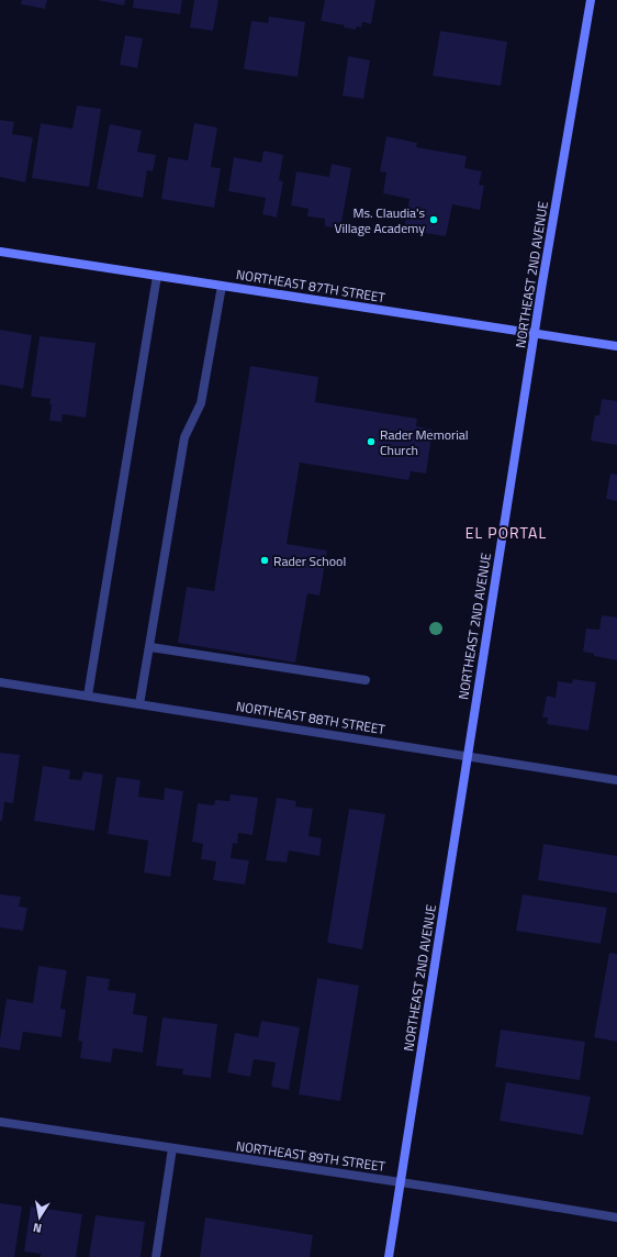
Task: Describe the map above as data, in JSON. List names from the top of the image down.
{
  "streets": {
    "main road": ["NORTHEAST 2ND AVENUE", "NORTHEAST 87TH STREET"],
    "street": ["NORTHEAST 88TH STREET", "NORTHEAST 89TH STREET"]
  },
  "crossings": [
    ["NORTHEAST 2ND AVENUE", "NORTHEAST 87TH STREET"],
    ["NORTHEAST 2ND AVENUE", "NORTHEAST 88TH STREET"],
    ["NORTHEAST 2ND AVENUE", "NORTHEAST 89TH STREET"]
  ],
  "districts": ["EL PORTAL"],
  "places": ["Ms. Claudia's Village Academy", "Rader Memorial Church", "Rader School"],
  "north": "bottom"
}
